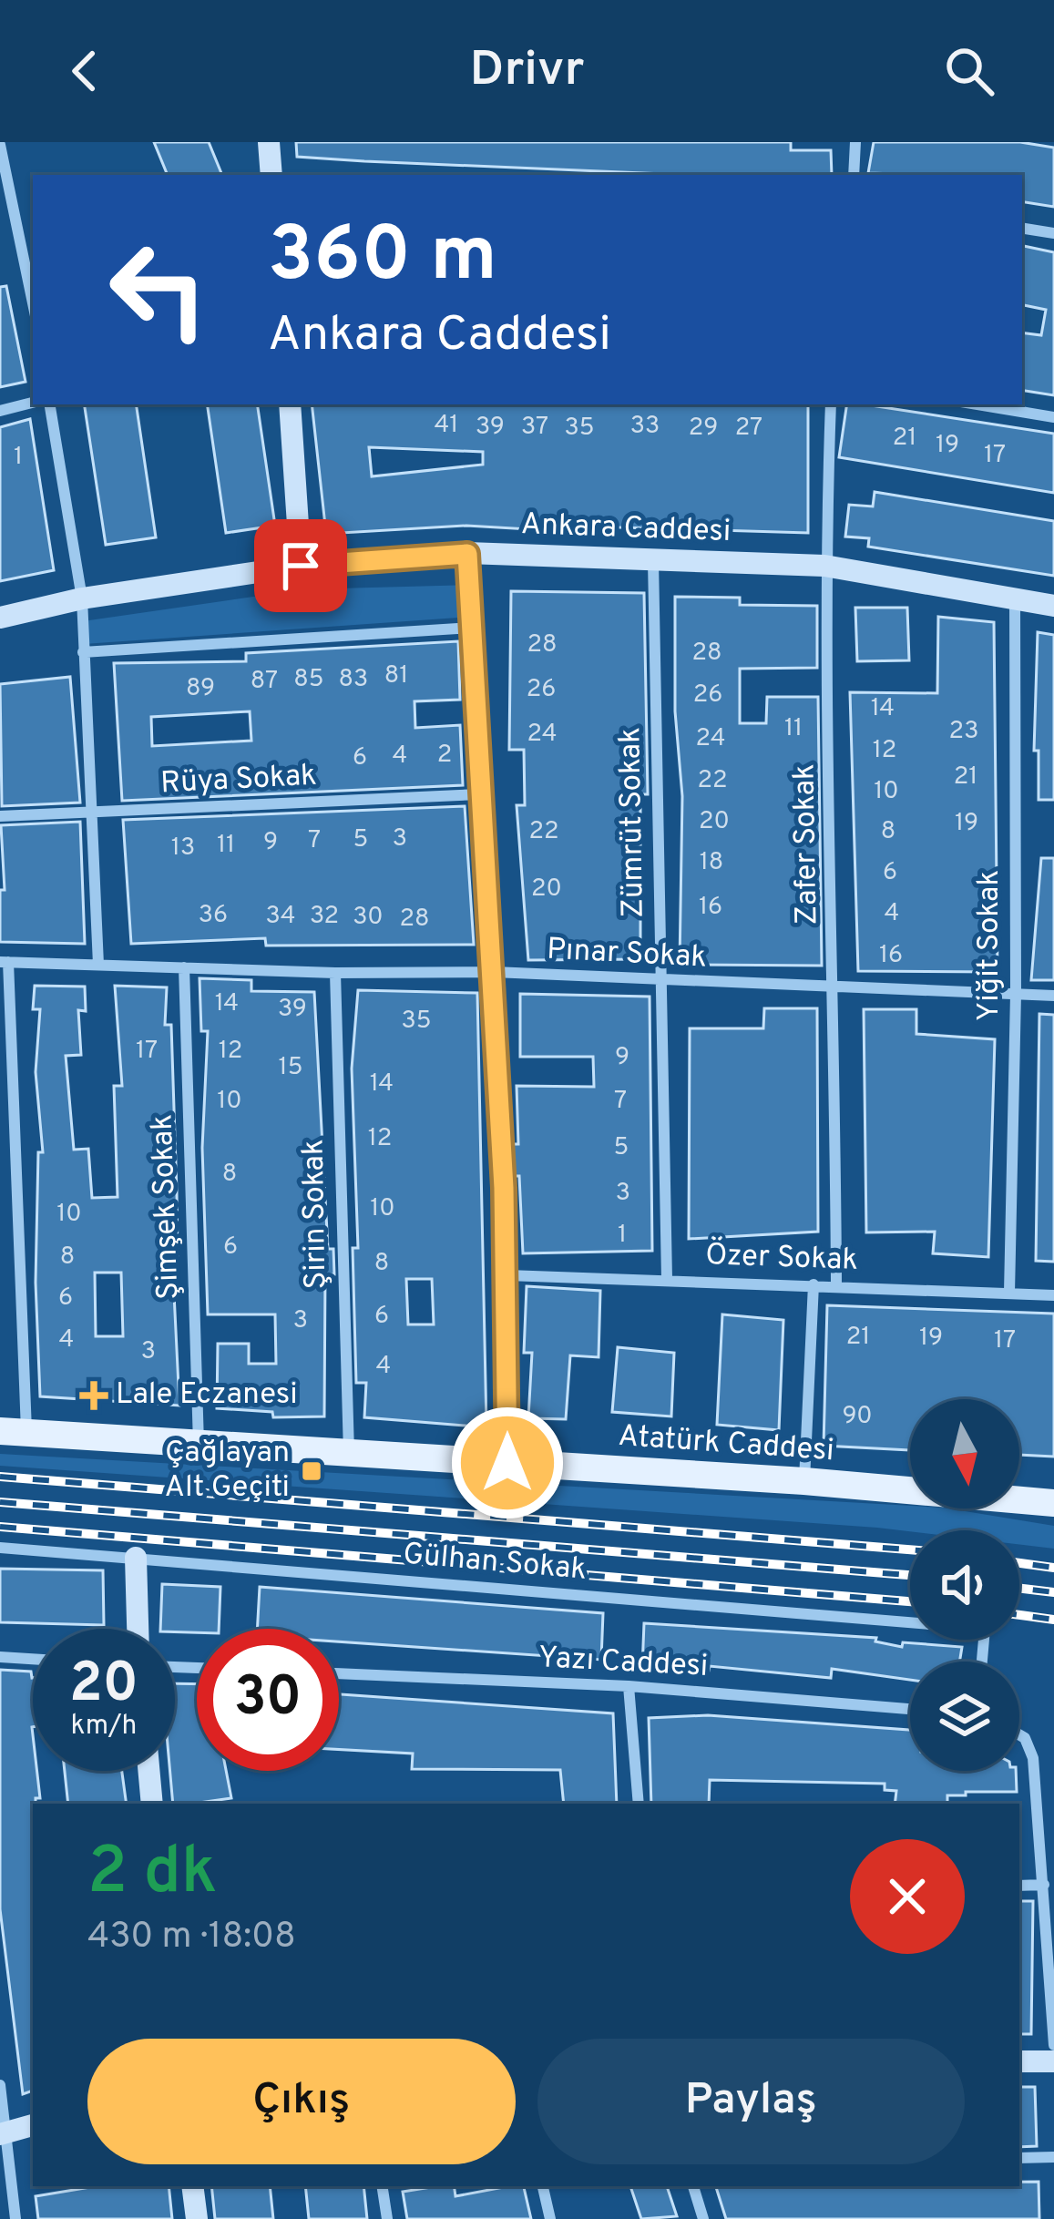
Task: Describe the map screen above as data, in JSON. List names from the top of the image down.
{
  "streets": {
    "main road": ["Ankara Caddesi", "Atatürk Caddesi"],
    "street": [
      "Rüya Sokak",
      "Zümrüt Sokak",
      "Zafer Sokak",
      "Yiğit Sokak",
      "Pınar Sokak",
      "Şimşek Sokak",
      "Şirin Sokak",
      "Özer Sokak",
      "Gülhan Sokak",
      "Yazı Caddesi"
    ]
  },
  "crossings": [
    ["Ankara Caddesi", "Zümrüt Sokak"],
    ["Ankara Caddesi", "Zafer Sokak"],
    ["Ankara Caddesi", "Yiğit Sokak"],
    ["Zümrüt Sokak", "Pınar Sokak"],
    ["Zümrüt Sokak", "Özer Sokak"],
    ["Zafer Sokak", "Pınar Sokak"],
    ["Zafer Sokak", "Özer Sokak"],
    ["Yiğit Sokak", "Pınar Sokak"],
    ["Yiğit Sokak", "Özer Sokak"],
    ["Pınar Sokak", "Şimşek Sokak"],
    ["Pınar Sokak", "Şirin Sokak"],
    ["Şimşek Sokak", "Atatürk Caddesi"],
    ["Şirin Sokak", "Atatürk Caddesi"]
  ],
  "places": {
    "health": ["Lale Eczanesi"],
    "transit": ["Çağlayan Alt Geçiti"]
  },
  "house_numbers": [
    "41",
    "33",
    "39",
    "37",
    "35",
    "29",
    "27",
    "21",
    "19",
    "17",
    "1",
    "28",
    "28",
    "81",
    "85",
    "83",
    "87",
    "89",
    "26",
    "26",
    "14",
    "11",
    "23",
    "24",
    "24",
    "12",
    "2",
    "4",
    "6",
    "21",
    "22",
    "10",
    "20",
    "19",
    "22",
    "8",
    "3",
    "5",
    "7",
    "9",
    "11",
    "13",
    "18",
    "6",
    "20",
    "16",
    "4",
    "36",
    "34",
    "32",
    "30",
    "28",
    "16",
    "14",
    "39",
    "35",
    "17",
    "12",
    "9",
    "15",
    "14",
    "10",
    "7",
    "12",
    "5",
    "8",
    "3",
    "10",
    "10",
    "1",
    "6",
    "8",
    "8",
    "6",
    "6",
    "3",
    "21",
    "19",
    "4",
    "17",
    "3",
    "4",
    "90"
  ],
  "north": "bottom",
  "page": {
    "header": "Drivr",
    "turn": ["360 m", "Ankara Caddesi"],
    "speed": "20 km/h",
    "limit": "30",
    "heading": ["2 dk", "430 m · 18:08"],
    "buttons": ["Çıkış", "Paylaş"]
  }
}
